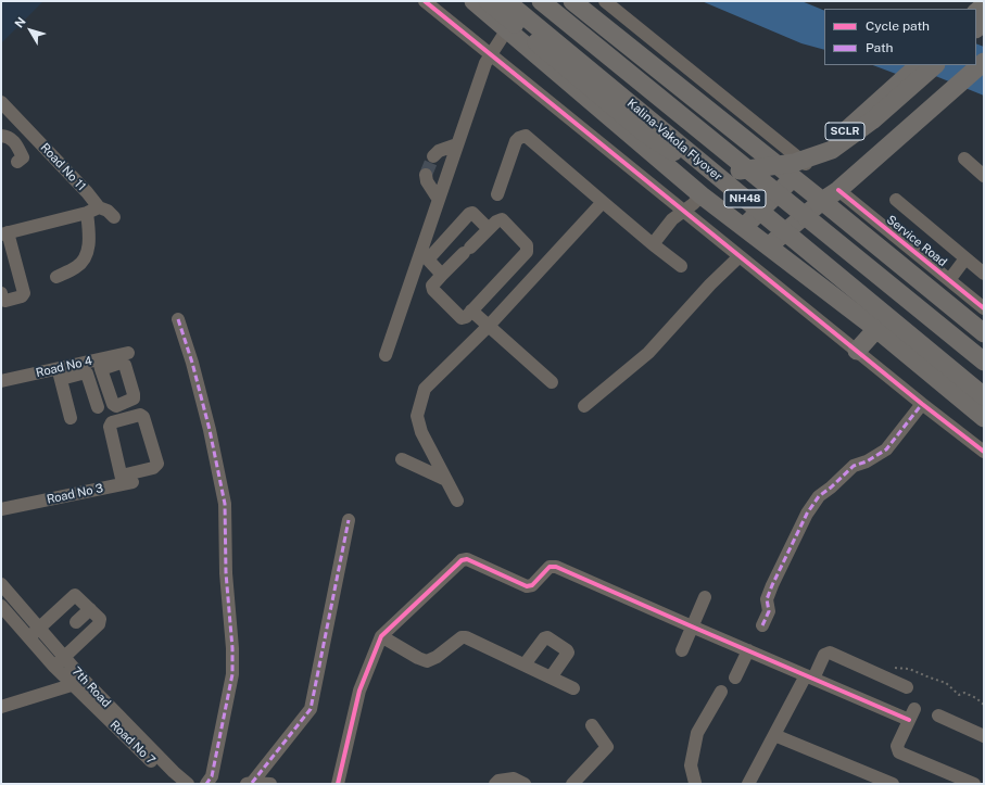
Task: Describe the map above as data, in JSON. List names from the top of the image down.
{
  "streets": {
    "highway": ["SCLR", "Kalina-Vakola Flyover", "NH48"],
    "street": [
      "Road No 11",
      "Service Road",
      "Road No 4",
      "Road No 3",
      "7th Road",
      "Road No 7"
    ]
  },
  "crossings": [
    ["7th Road", "Road No 7"]
  ],
  "legend": ["Cycle path", "Path"],
  "north": "top left"
}
